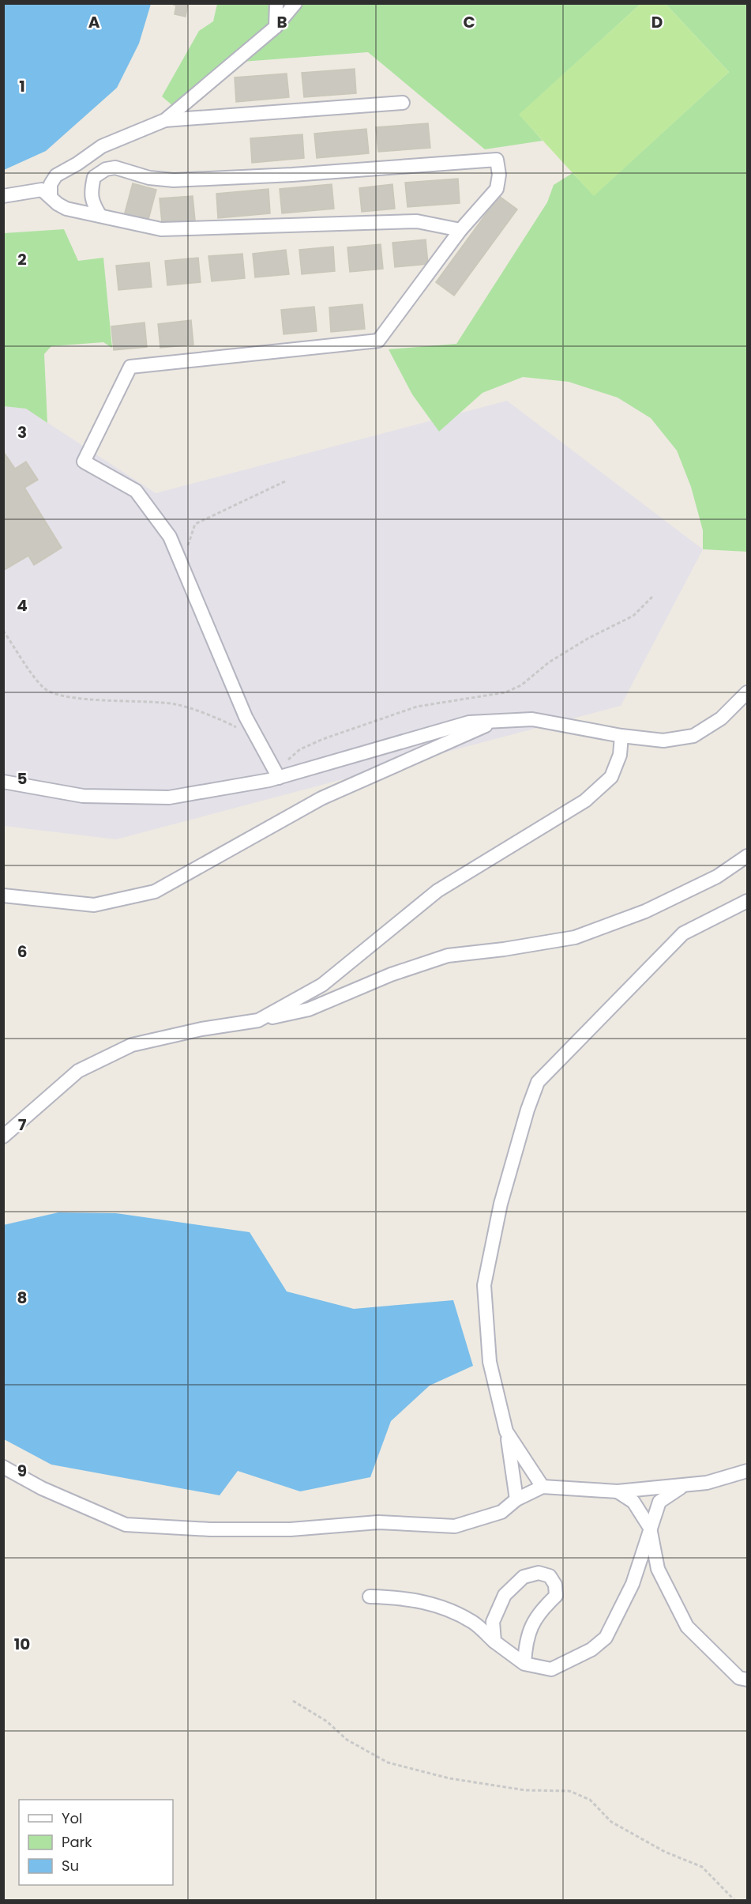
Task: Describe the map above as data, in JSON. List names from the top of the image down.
{
  "legend": ["Yol", "Park", "Su"],
  "grid": {
    "columns": [
      "A",
      "B",
      "C",
      "D"
    ],
    "rows": [
      "1",
      "2",
      "3",
      "4",
      "5",
      "6",
      "7",
      "8",
      "9",
      "10"
    ]
  }
}
